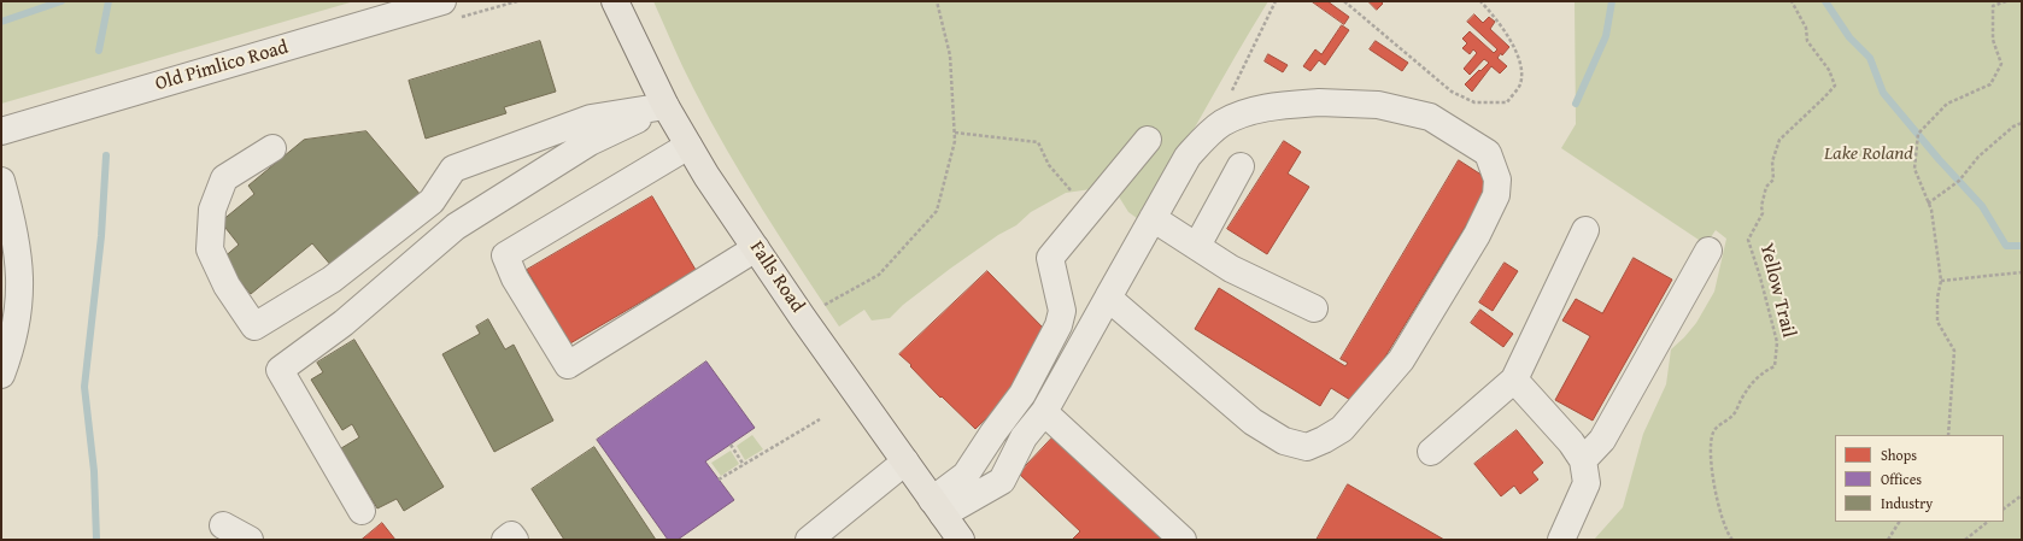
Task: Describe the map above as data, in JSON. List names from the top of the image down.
{
  "streets": {
    "main road": ["Falls Road"],
    "street": ["Old Pimlico Road"],
    "path": ["Yellow Trail"]
  },
  "parks": ["Lake Roland"],
  "legend": ["Shops", "Offices", "Industry"]
}
